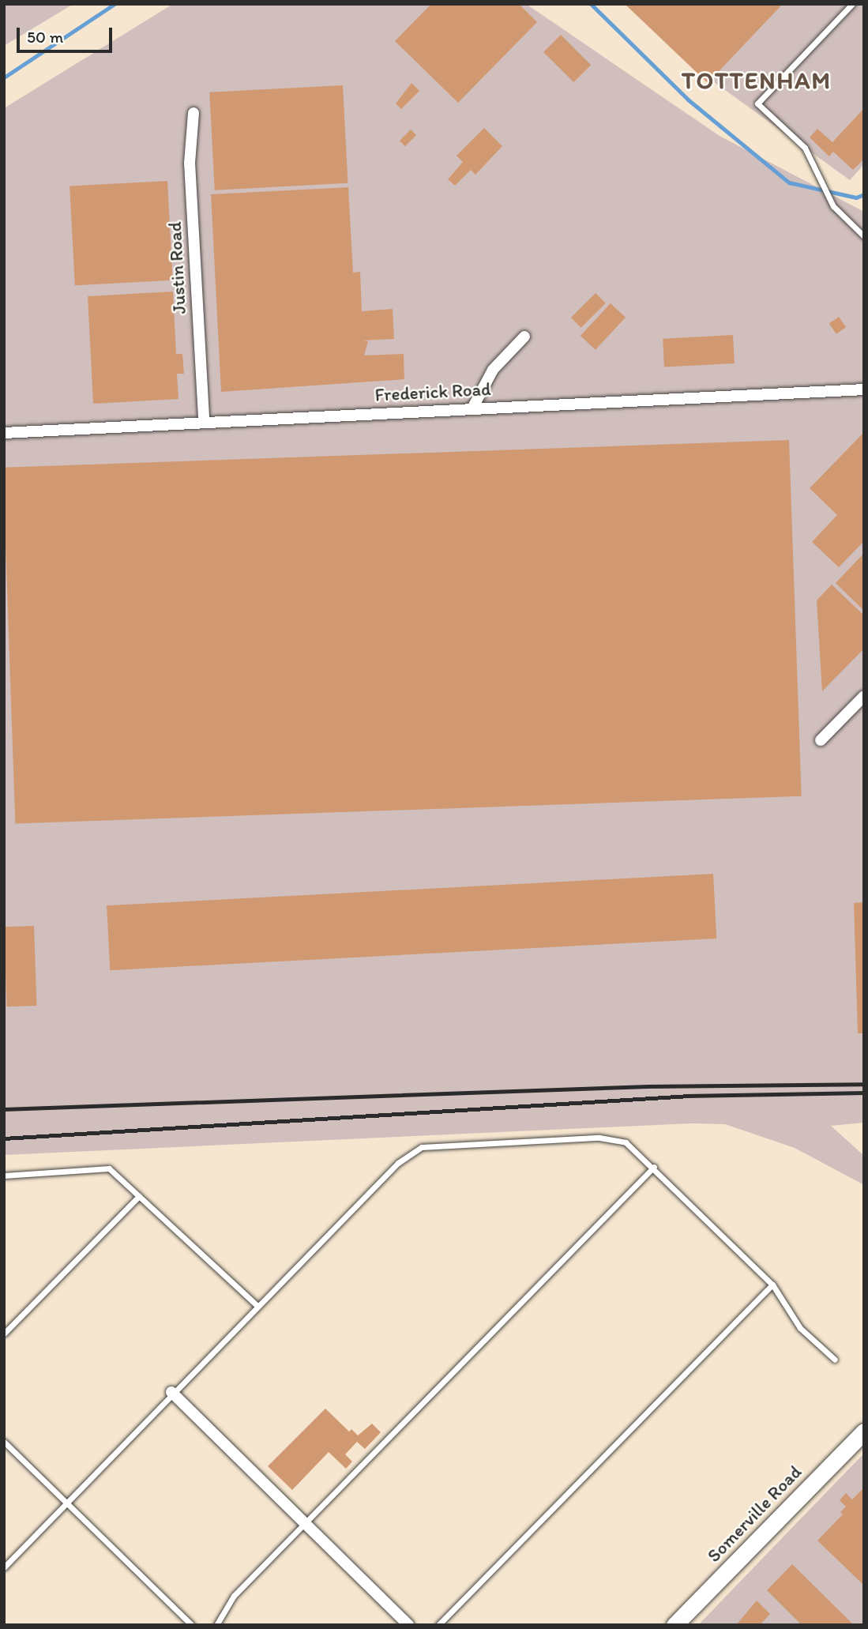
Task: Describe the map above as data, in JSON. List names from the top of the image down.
{
  "streets": {
    "main road": ["Somerville Road"],
    "street": ["Justin Road", "Frederick Road"]
  },
  "crossings": [
    ["Justin Road", "Frederick Road"]
  ],
  "districts": ["TOTTENHAM"],
  "scale_bar": "50 m"
}
